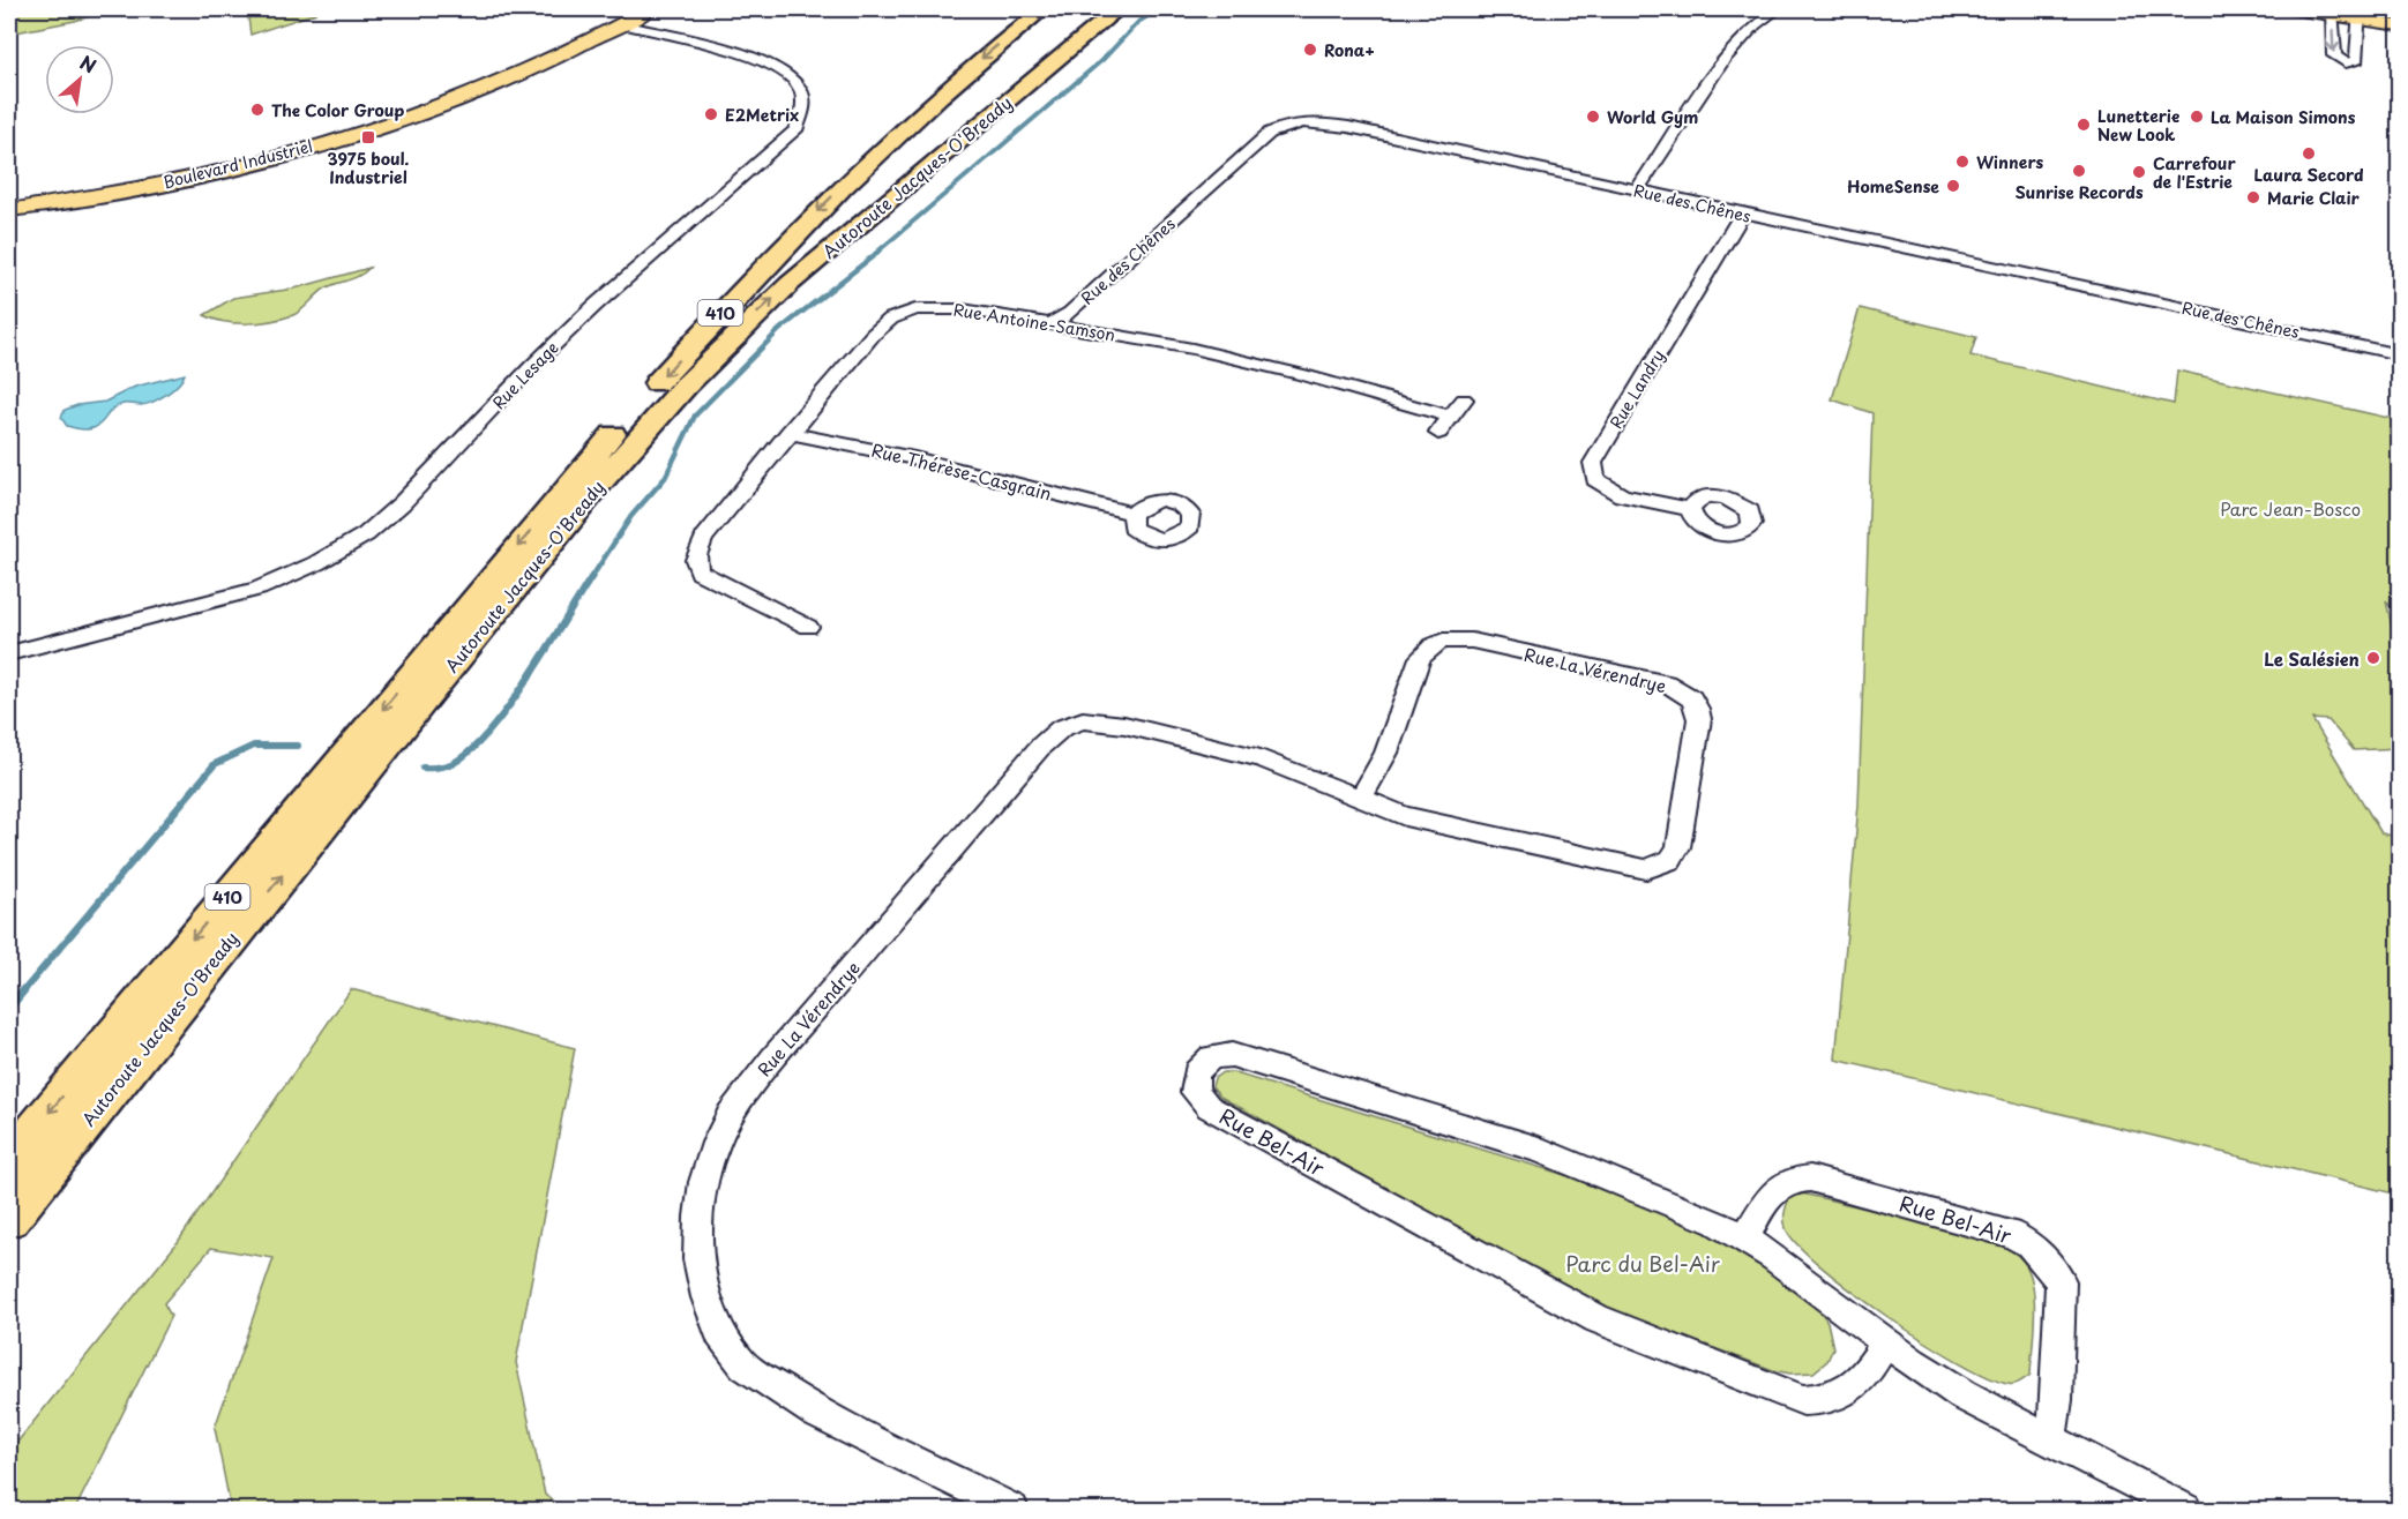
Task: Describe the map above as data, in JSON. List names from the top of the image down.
{
  "streets": {
    "highway": ["Autoroute Jacques-O'Bready", "410"],
    "main road": ["Boulevard Industriel"],
    "street": [
      "Rue des Chênes",
      "Rue Antoine-Samson",
      "Rue Lesage",
      "Rue Landry",
      "Rue Thérèse-Casgrain",
      "Rue La Vérendrye",
      "Rue Bel-Air"
    ]
  },
  "crossings": [
    ["Boulevard Industriel", "Rue Lesage"],
    ["Rue des Chênes", "Rue Antoine-Samson"],
    ["Rue des Chênes", "Rue Landry"],
    ["Rue Antoine-Samson", "Rue Thérèse-Casgrain"]
  ],
  "parks": ["Parc Jean-Bosco", "Parc du Bel-Air"],
  "places": {
    "other": [
      "Rona+",
      "The Color Group",
      "E2Metrix",
      "World Gym",
      "La Maison Simons",
      "Lunetterie New Look",
      "Laura Secord",
      "Winners",
      "Sunrise Records",
      "Carrefour de l'Estrie",
      "HomeSense",
      "Marie Clair",
      "Le Salésien"
    ],
    "transit": ["3975 boul. Industriel"]
  },
  "north": "top right"
}
